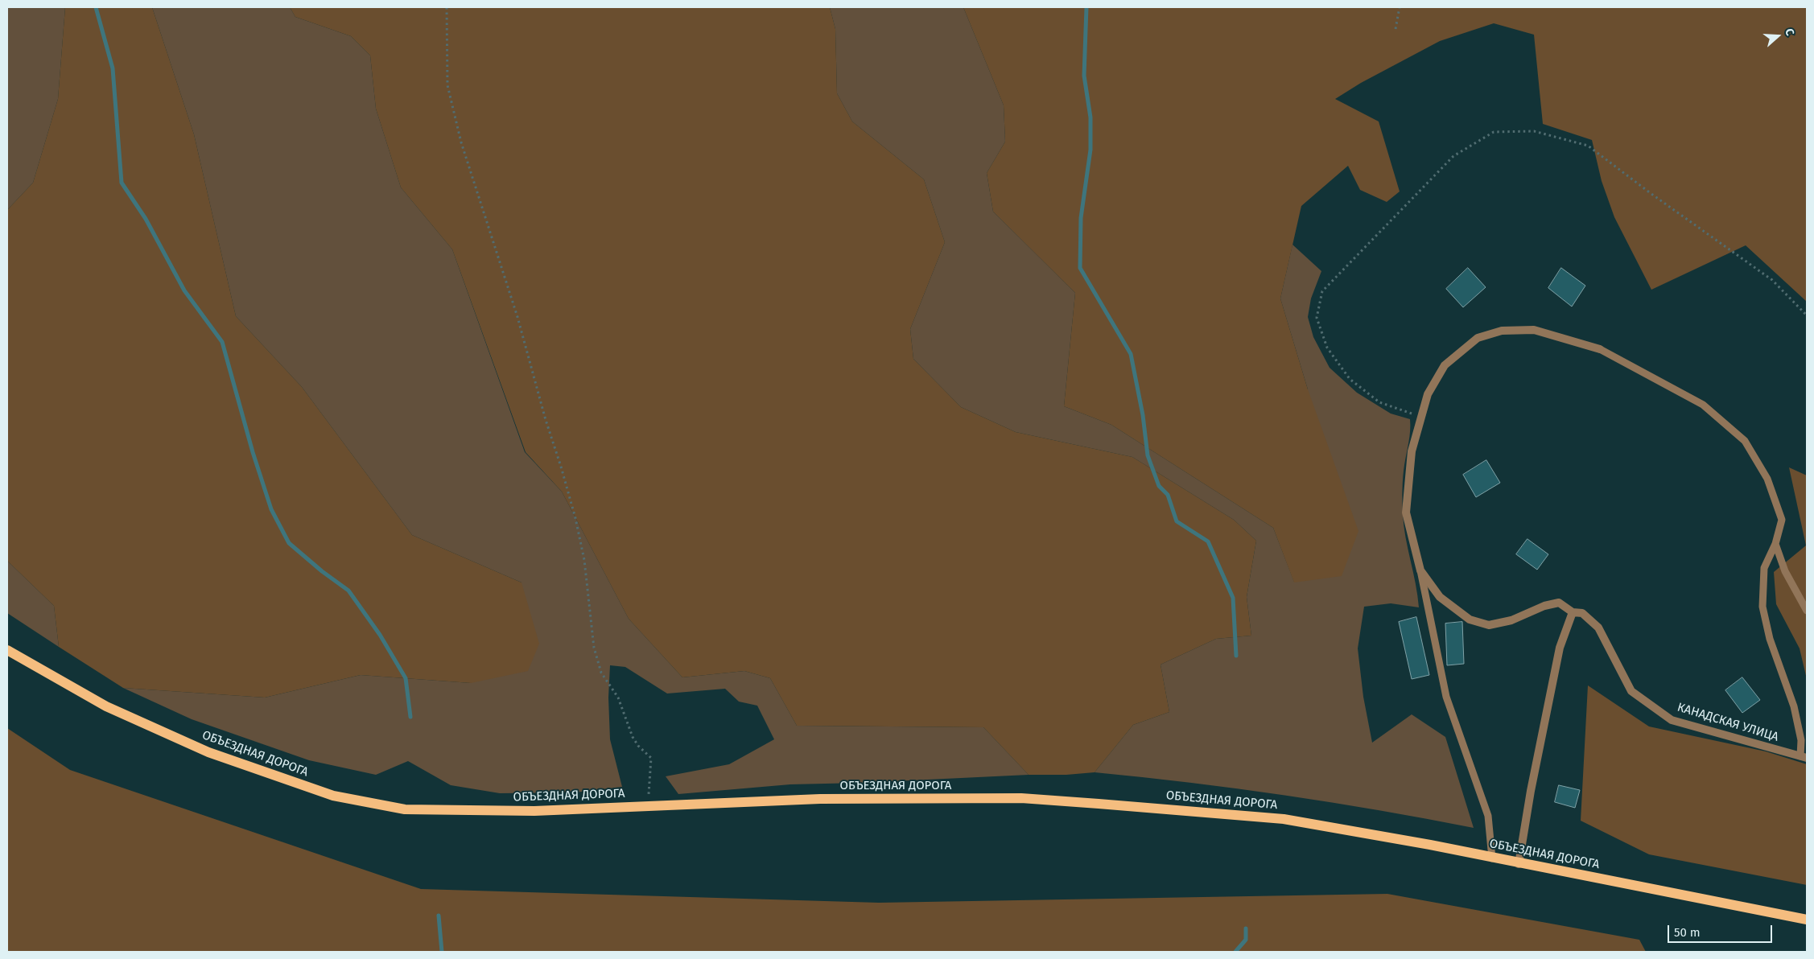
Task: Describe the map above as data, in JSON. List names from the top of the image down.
{
  "streets": {
    "main road": ["ОБЪЕЗДНАЯ ДОРОГА"],
    "street": ["КАНАДСКАЯ УЛИЦА"]
  },
  "scale_bar": "50 m",
  "north": "right"
}
